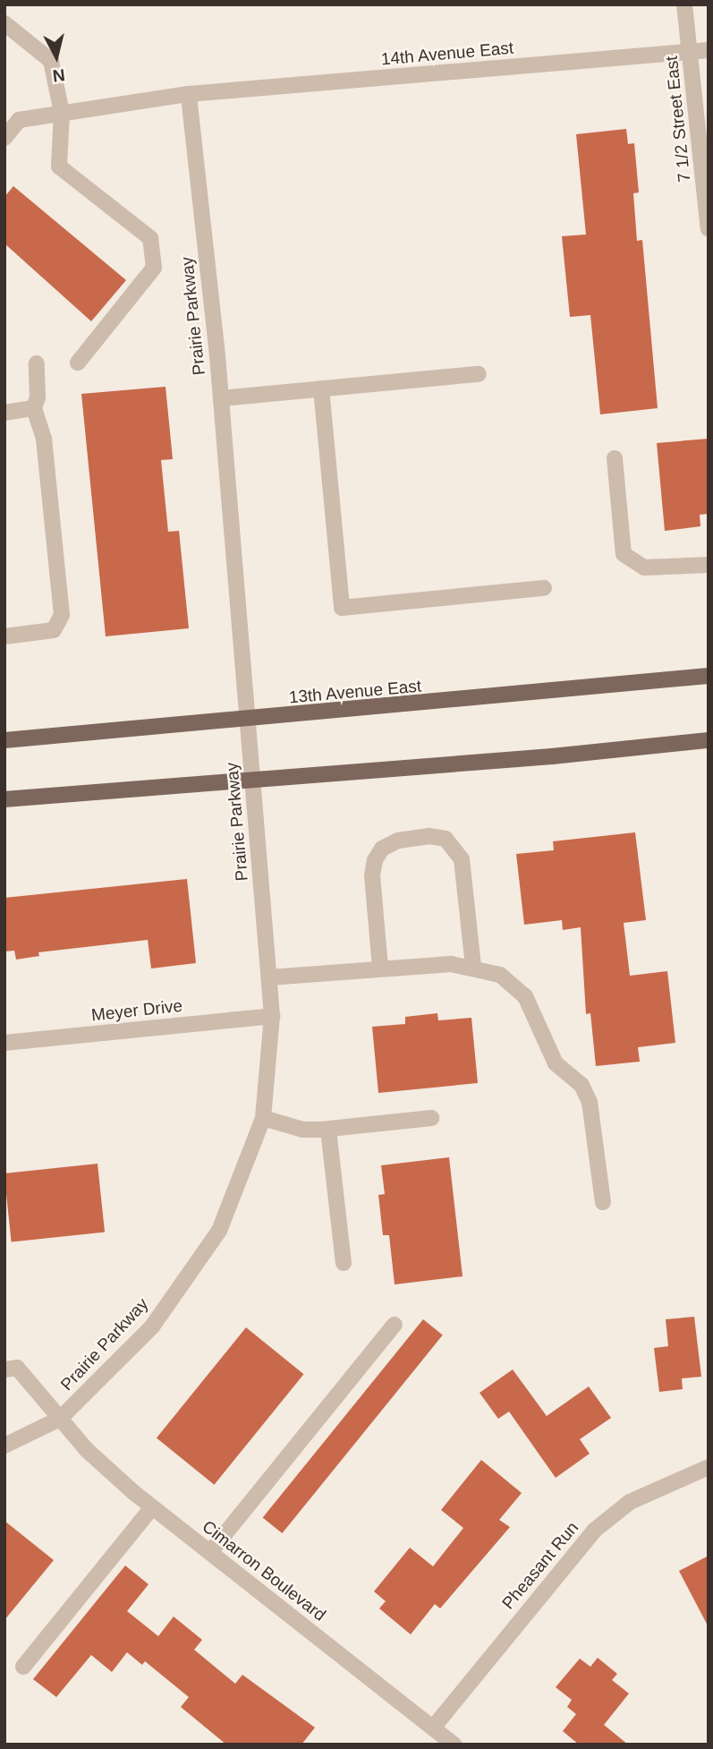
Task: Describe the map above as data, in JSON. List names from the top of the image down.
{
  "streets": {
    "main road": ["13th Avenue East"],
    "street": [
      "14th Avenue East",
      "7 1/2 Street East",
      "Prairie Parkway",
      "Meyer Drive",
      "Pheasant Run",
      "Cimarron Boulevard"
    ]
  },
  "crossings": [
    ["14th Avenue East", "7 1/2 Street East"],
    ["14th Avenue East", "Prairie Parkway"],
    ["Prairie Parkway", "13th Avenue East"],
    ["Prairie Parkway", "Meyer Drive"],
    ["Prairie Parkway", "Cimarron Boulevard"],
    ["Pheasant Run", "Cimarron Boulevard"]
  ],
  "north": "bottom"
}
